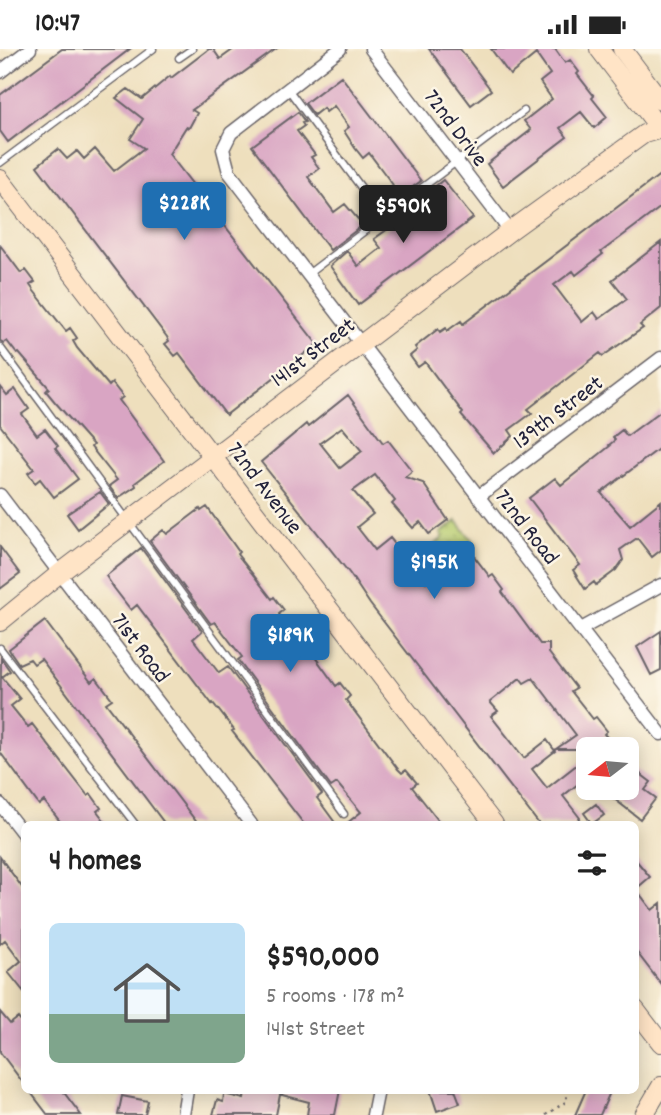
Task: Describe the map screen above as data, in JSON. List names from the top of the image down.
{
  "streets": {
    "street": [
      "72nd Drive",
      "141st Street",
      "139th Street",
      "72nd Avenue",
      "72nd Road",
      "71st Road"
    ]
  },
  "crossings": [
    ["72nd Drive", "141st Street"],
    ["141st Street", "72nd Avenue"],
    ["141st Street", "72nd Road"],
    ["141st Street", "71st Road"],
    ["139th Street", "72nd Road"]
  ],
  "north": "left",
  "page": {
    "status": "10:47",
    "price": [
      "$228K",
      "$590K",
      "$195K",
      "$189K"
    ],
    "heading": "4 homes",
    "list": [
      {
        "name": "$590,000",
        "note": "5 rooms · 178 m² · 141st Street"
      }
    ]
  }
}
